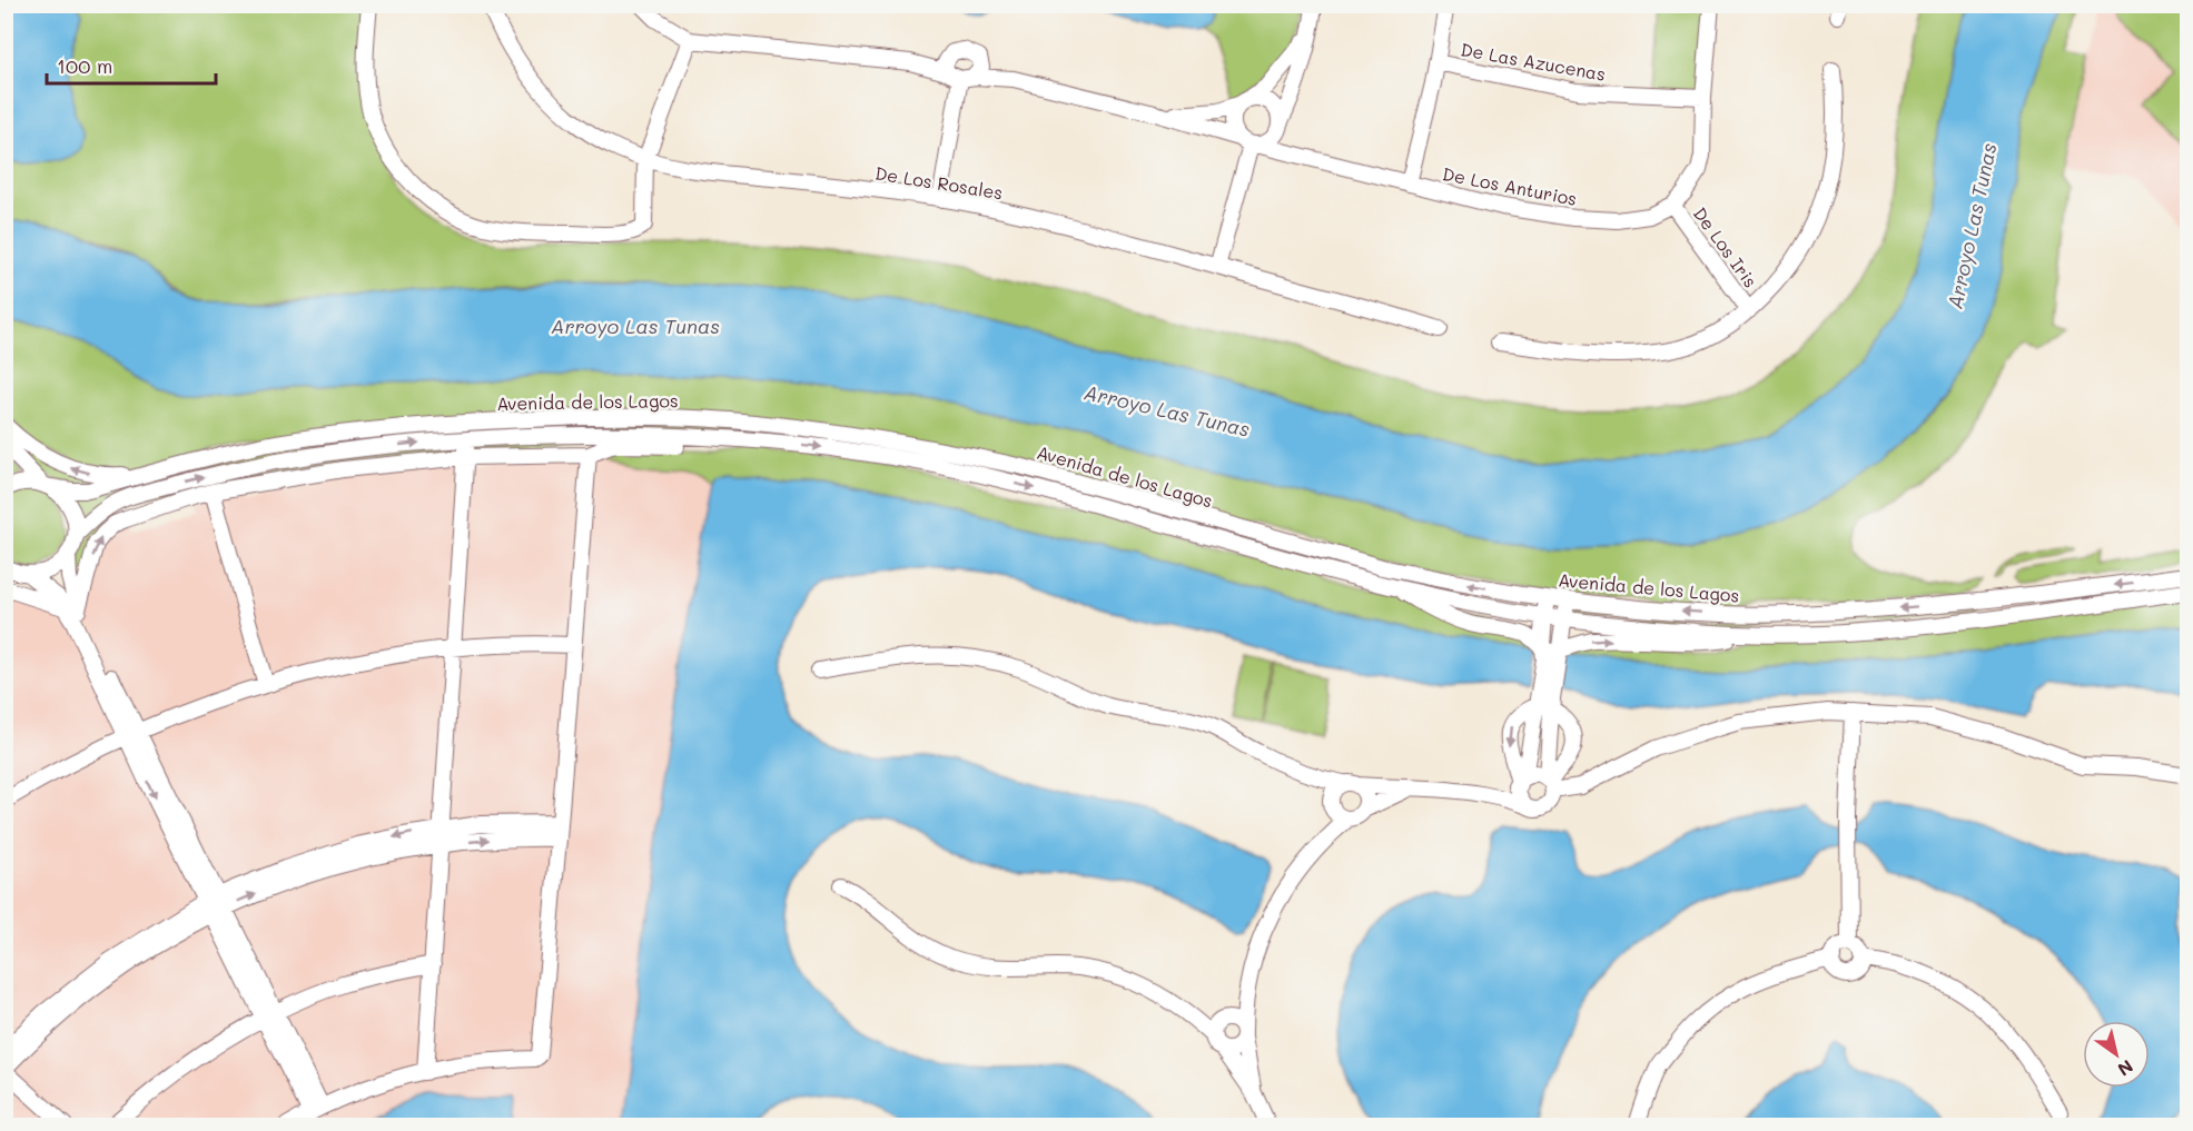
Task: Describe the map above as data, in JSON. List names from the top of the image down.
{
  "streets": {
    "street": [
      "De Las Azucenas",
      "De Los Rosales",
      "De Los Anturios",
      "De Los Iris",
      "Avenida de los Lagos"
    ]
  },
  "crossings": [
    ["De Las Azucenas", "De Los Anturios"],
    ["De Los Anturios", "De Los Iris"]
  ],
  "water": ["Arroyo Las Tunas"],
  "scale_bar": "100 m",
  "north": "bottom right"
}
